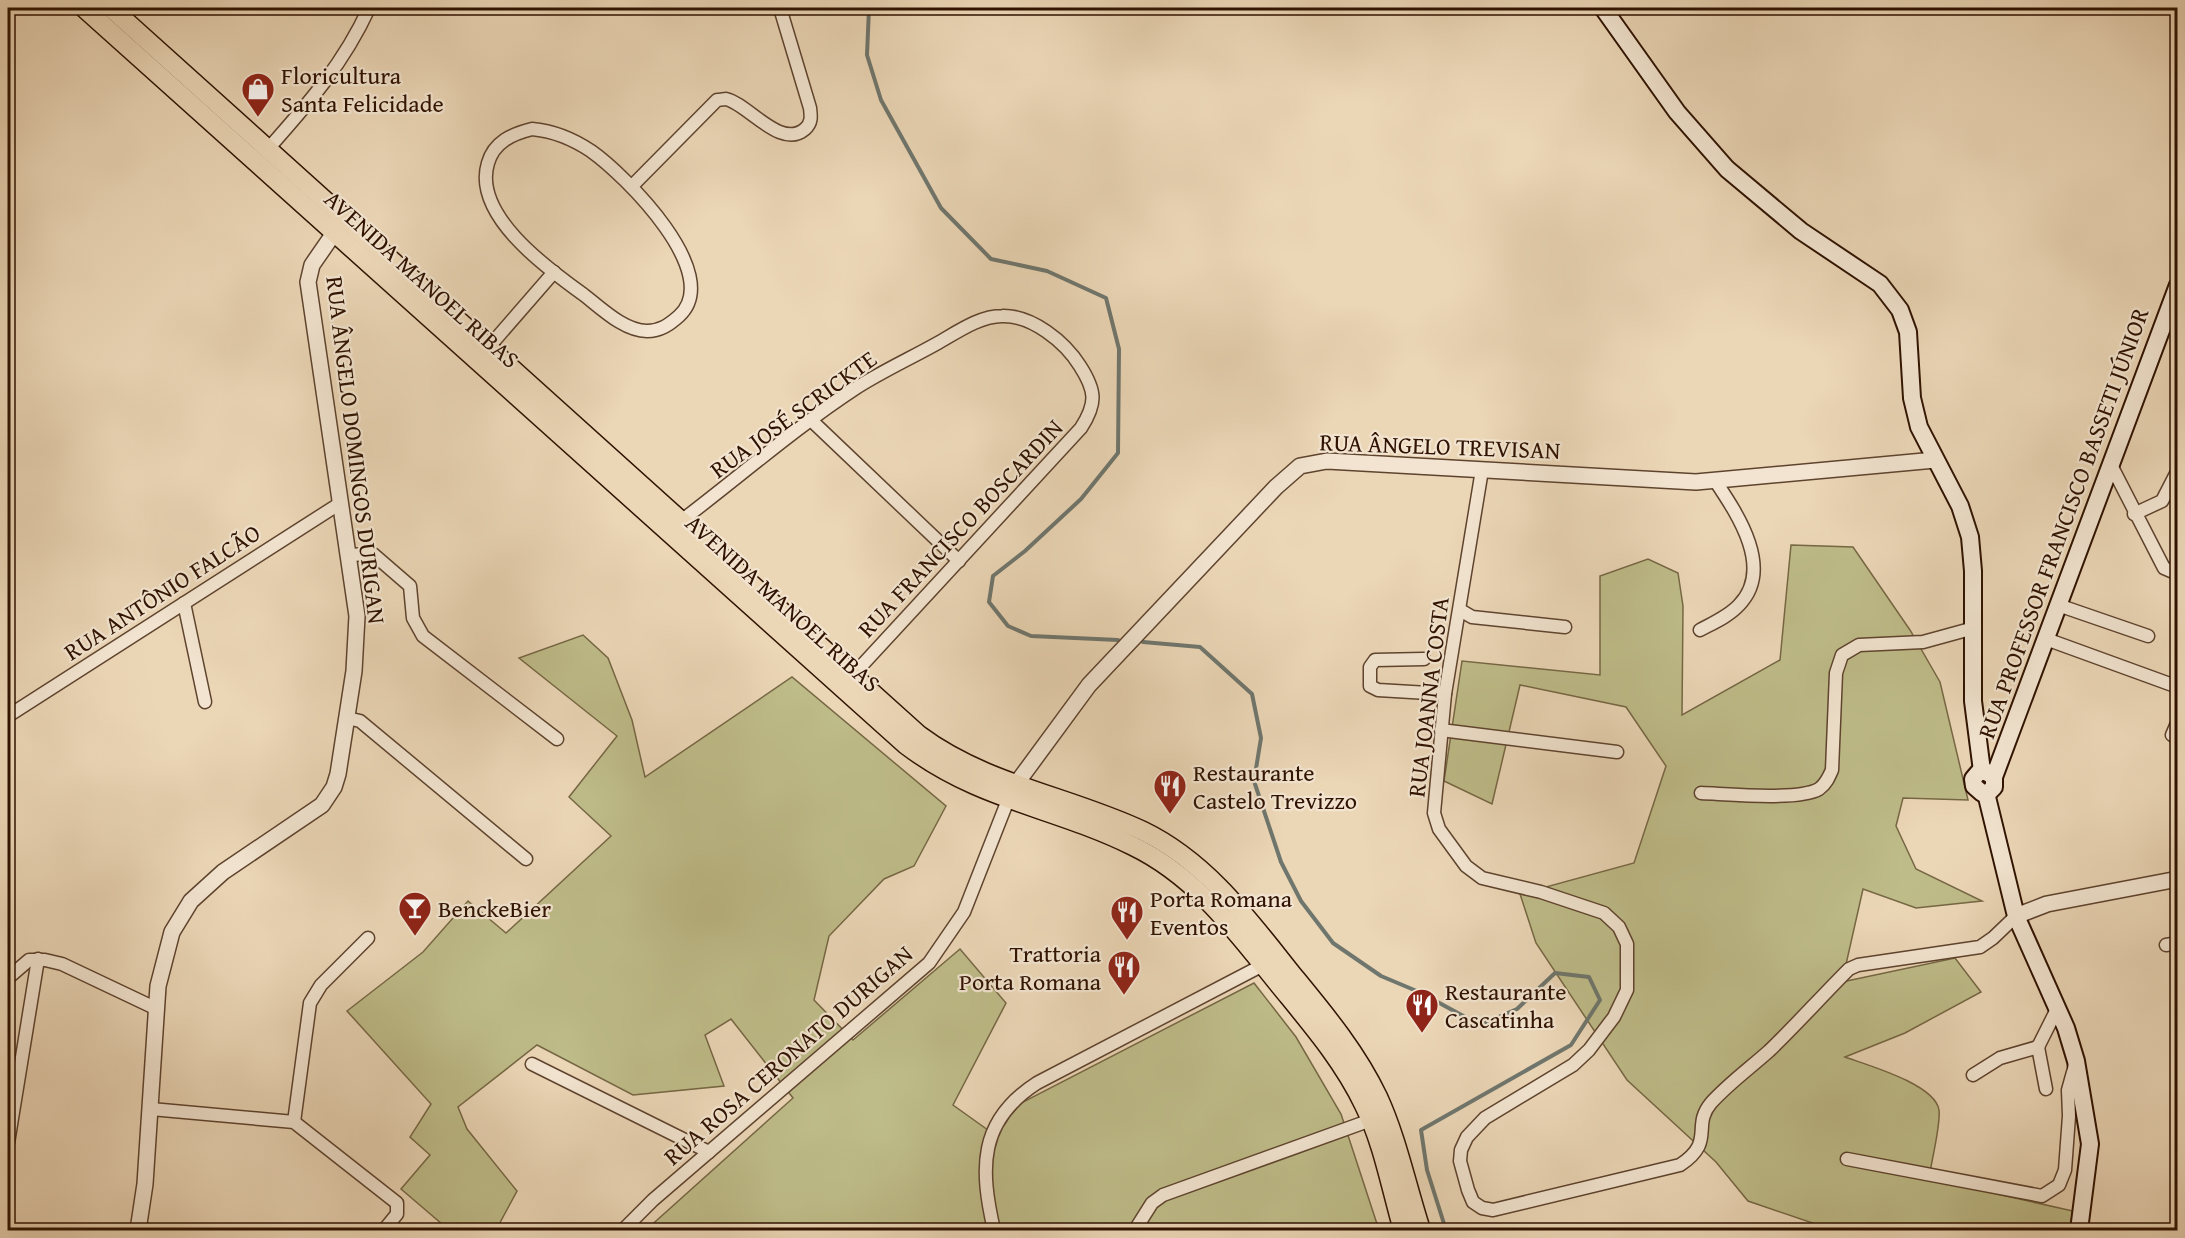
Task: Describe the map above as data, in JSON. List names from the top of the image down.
{
  "streets": {
    "main road": ["AVENIDA MANOEL RIBAS", "RUA PROFESSOR FRANCISCO BASSETI JÚNIOR"],
    "street": [
      "RUA JOSÉ SCRICKTE",
      "RUA ÂNGELO TREVISAN",
      "RUA ÂNGELO DOMINGOS DURIGAN",
      "RUA FRANCISCO BOSCARDIN",
      "RUA ANTÔNIO FALCÃO",
      "RUA JOANNA COSTA",
      "RUA ROSA CERONATO DURIGAN"
    ]
  },
  "crossings": [
    ["AVENIDA MANOEL RIBAS", "RUA JOSÉ SCRICKTE"],
    ["AVENIDA MANOEL RIBAS", "RUA ÂNGELO TREVISAN"],
    ["AVENIDA MANOEL RIBAS", "RUA ÂNGELO DOMINGOS DURIGAN"],
    ["AVENIDA MANOEL RIBAS", "RUA FRANCISCO BOSCARDIN"],
    ["AVENIDA MANOEL RIBAS", "RUA ROSA CERONATO DURIGAN"],
    ["RUA JOSÉ SCRICKTE", "RUA FRANCISCO BOSCARDIN"],
    ["RUA ÂNGELO TREVISAN", "RUA JOANNA COSTA"],
    ["RUA ÂNGELO TREVISAN", "RUA ROSA CERONATO DURIGAN"],
    ["RUA ÂNGELO DOMINGOS DURIGAN", "RUA ANTÔNIO FALCÃO"],
    ["RUA PROFESSOR FRANCISCO BASSETI JÚNIOR", "RUA JOANNA COSTA"]
  ],
  "places": {
    "shop": ["Floricultura Santa Felicidade"],
    "restaurant": [
      "Restaurante Castelo Trevizzo",
      "Porta Romana Eventos",
      "Trattoria Porta Romana",
      "Restaurante Cascatinha"
    ],
    "bar": ["BenckeBier"]
  }
}
